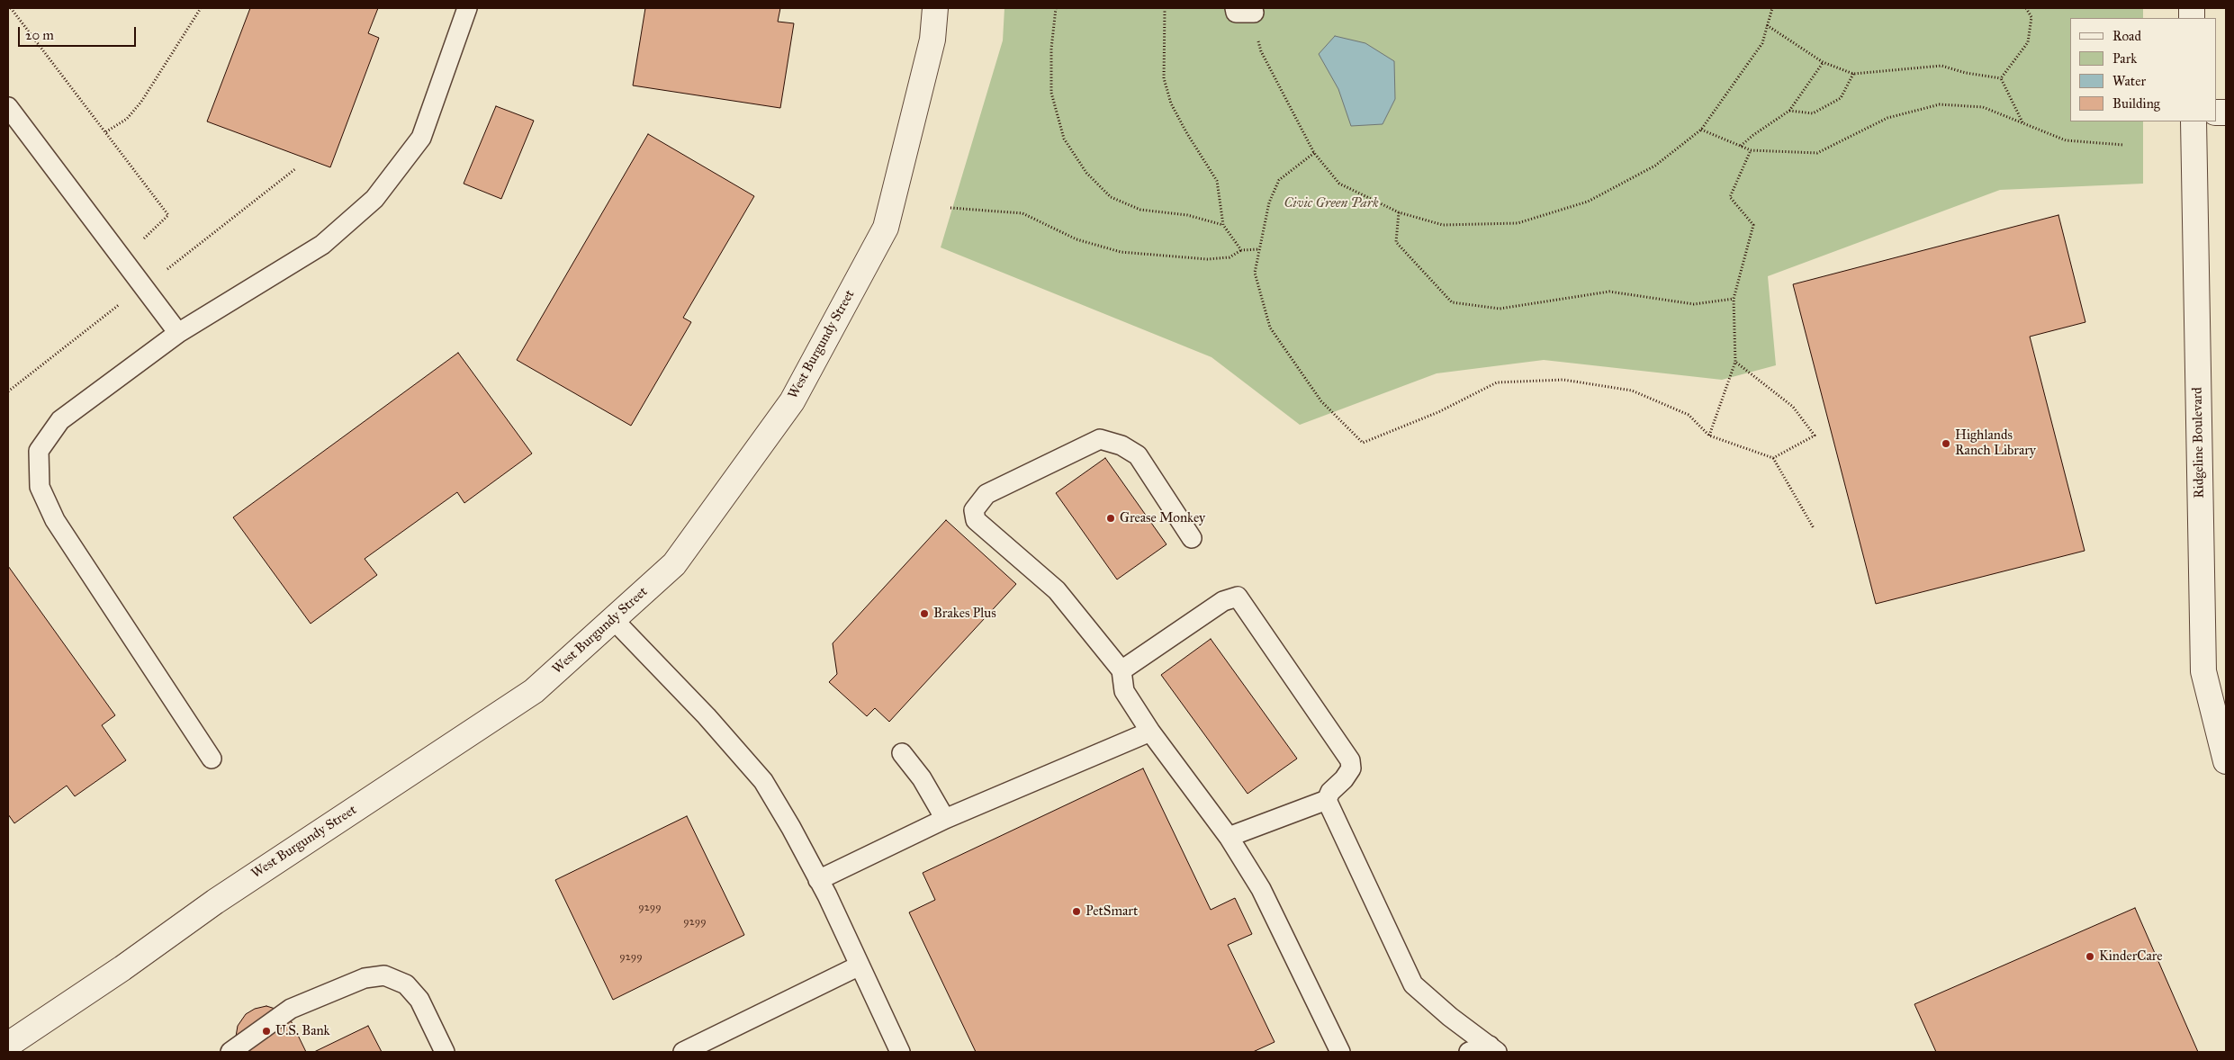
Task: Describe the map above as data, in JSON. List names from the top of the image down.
{
  "streets": {
    "street": ["West Burgundy Street", "Ridgeline Boulevard"]
  },
  "parks": ["Civic Green Park"],
  "places": [
    "Highlands Ranch Library",
    "Grease Monkey",
    "Brakes Plus",
    "PetSmart",
    "KinderCare",
    "U.S. Bank"
  ],
  "house_numbers": ["9299", "9299", "9299"],
  "legend": [
    "Road",
    "Park",
    "Water",
    "Building"
  ],
  "scale_bar": "20 m"
}
